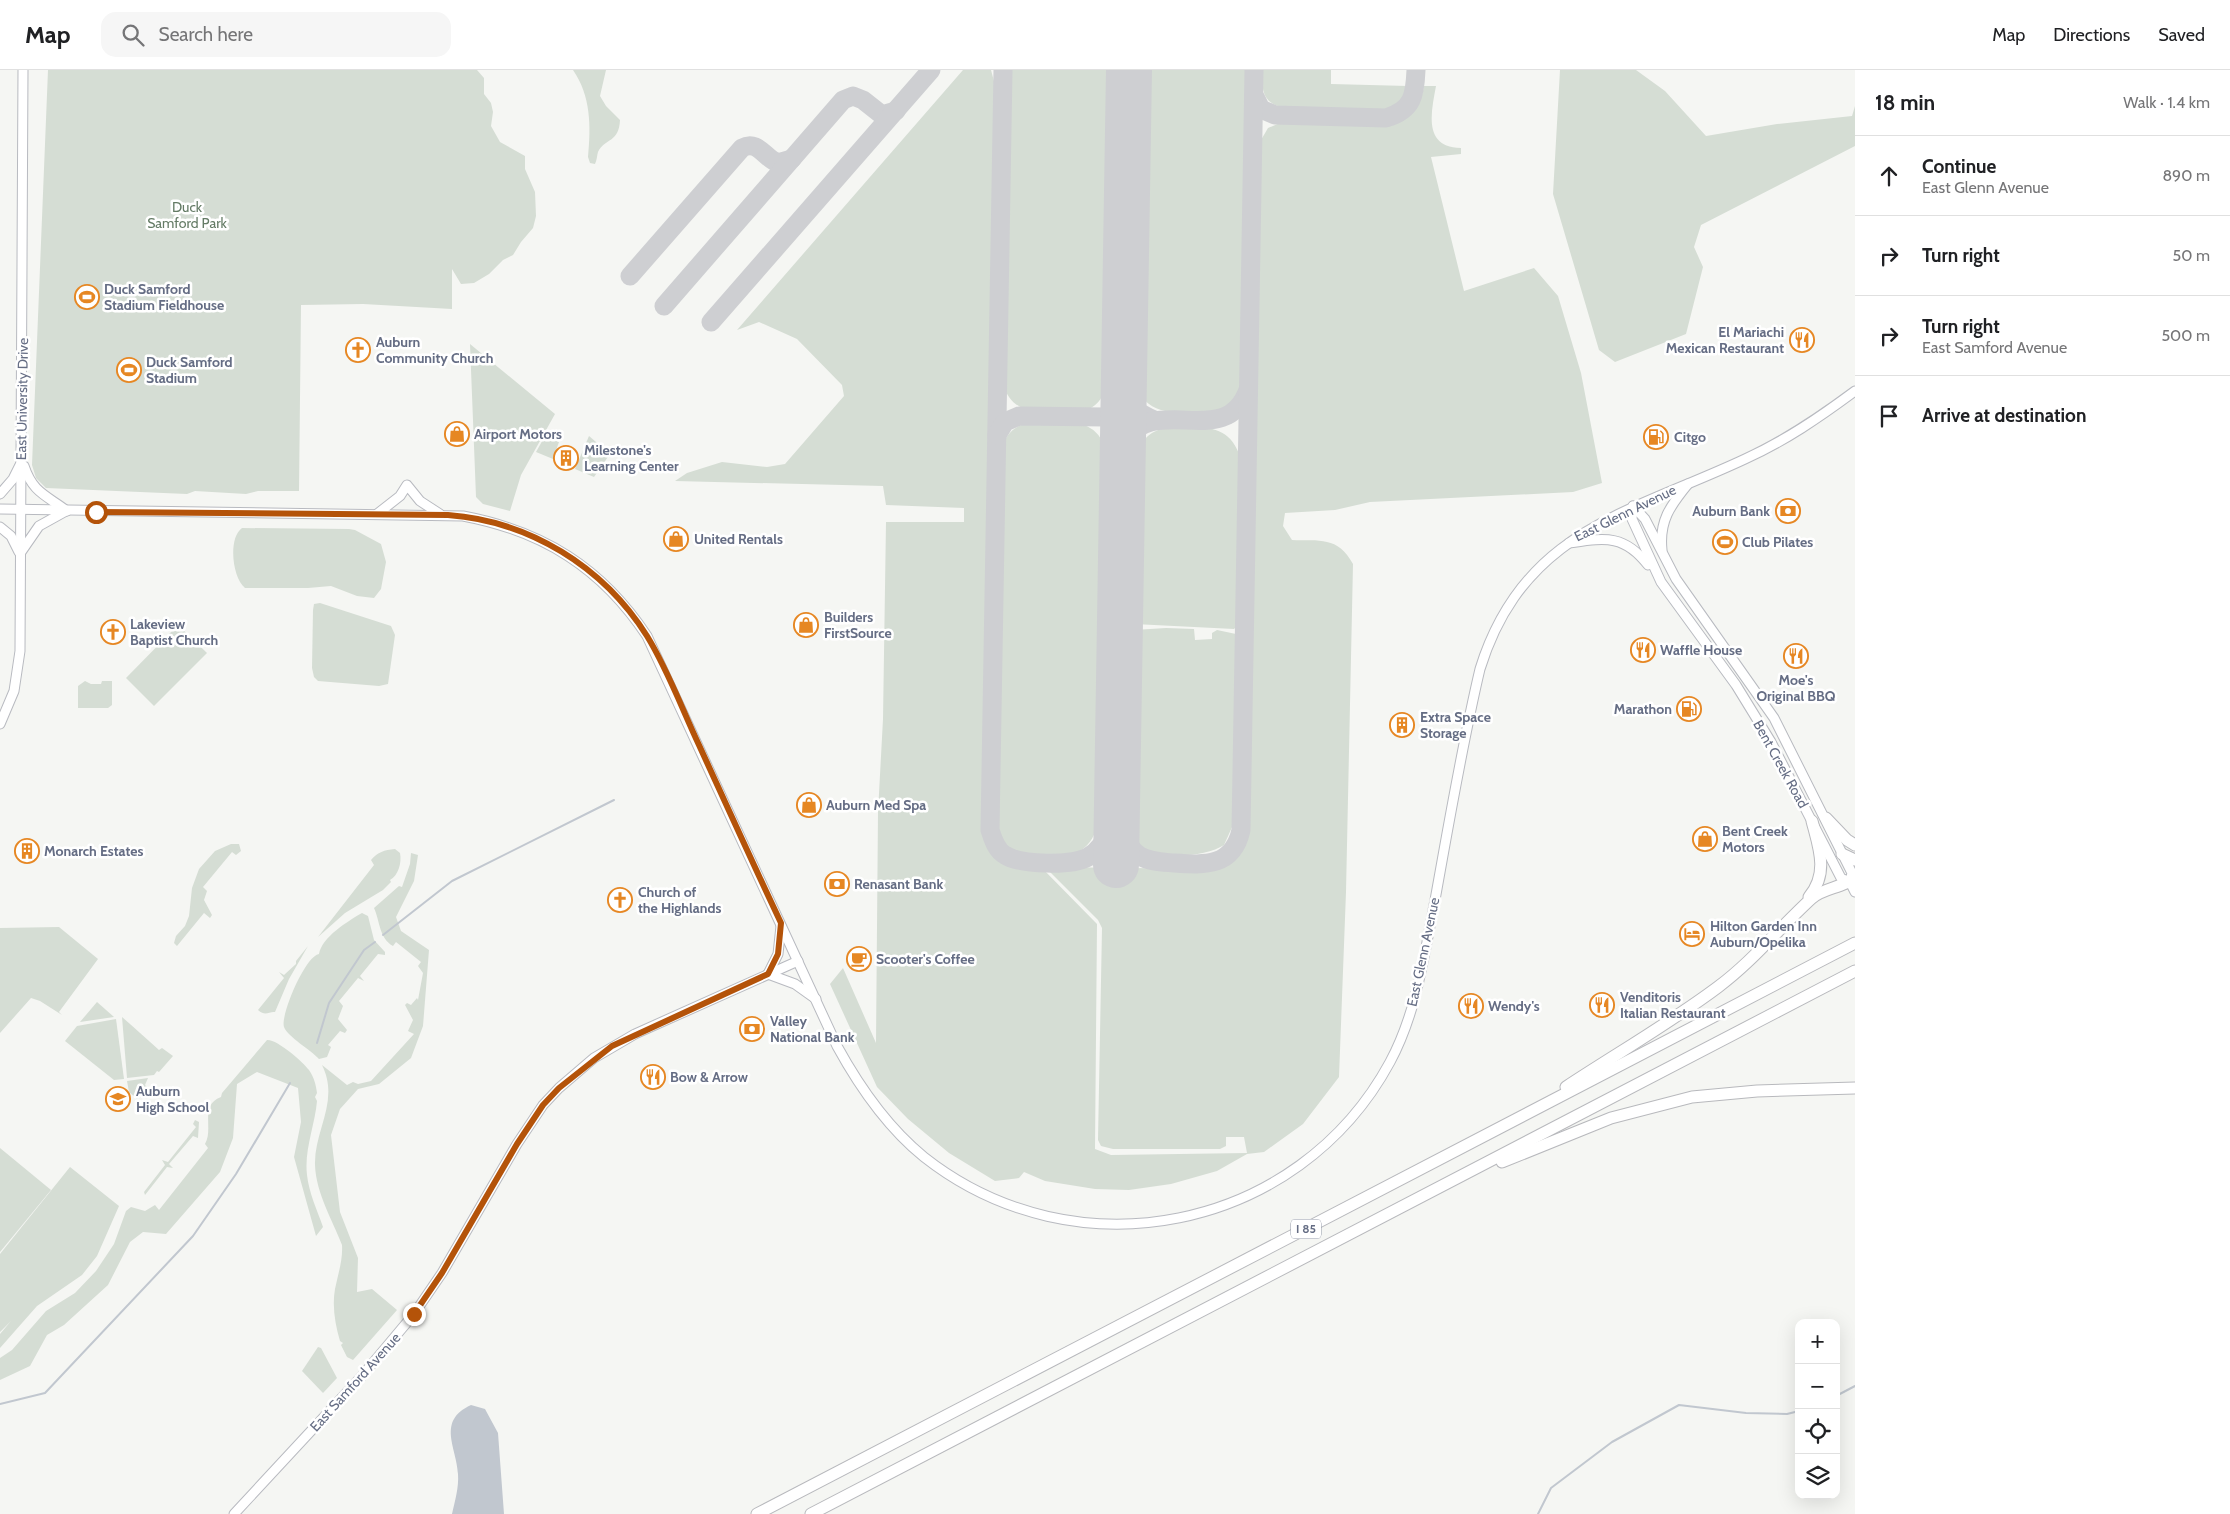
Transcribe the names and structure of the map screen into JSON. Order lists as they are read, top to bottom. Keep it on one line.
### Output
{"streets":{"highway":["I 85"],"main road":["East University Drive","East Glenn Avenue","Bent Creek Road","East Samford Avenue"]},"crossings":[["East University Drive","East Glenn Avenue"],["East Glenn Avenue","Bent Creek Road"],["East Glenn Avenue","East Samford Avenue"]],"parks":["Duck Samford Park"],"places":{"sports":["Duck Samford Stadium Fieldhouse","Duck Samford Stadium","Club Pilates"],"restaurant":["El Mariachi Mexican Restaurant","Waffle House","Moe's Original BBQ","Venditoris Italian Restaurant","Wendy's","Bow & Arrow"],"church":["Auburn Community Church","Lakeview Baptist Church","Church of the Highlands"],"shop":["Airport Motors","United Rentals","Builders FirstSource","Auburn Med Spa","Bent Creek Motors"],"fuel station":["Citgo","Marathon"],"building":["Milestone's Learning Center","Extra Space Storage","Monarch Estates"],"bank":["Auburn Bank","Renasant Bank","Valley National Bank"],"hotel":["Hilton Garden Inn Auburn/Opelika"],"cafe":["Scooter's Coffee"],"school or university":["Auburn High School"]},"page":{"header":"Map","search":"Search here","nav":["Map","Directions","Saved"],"heading":["18 min","Walk · 1.4 km"],"list":[["Continue","East Glenn Avenue","890 m"],["Turn right","50 m"],["Turn right","East Samford Avenue","500 m"],"Arrive at destination"],"map_buttons":["+","−"]}}
